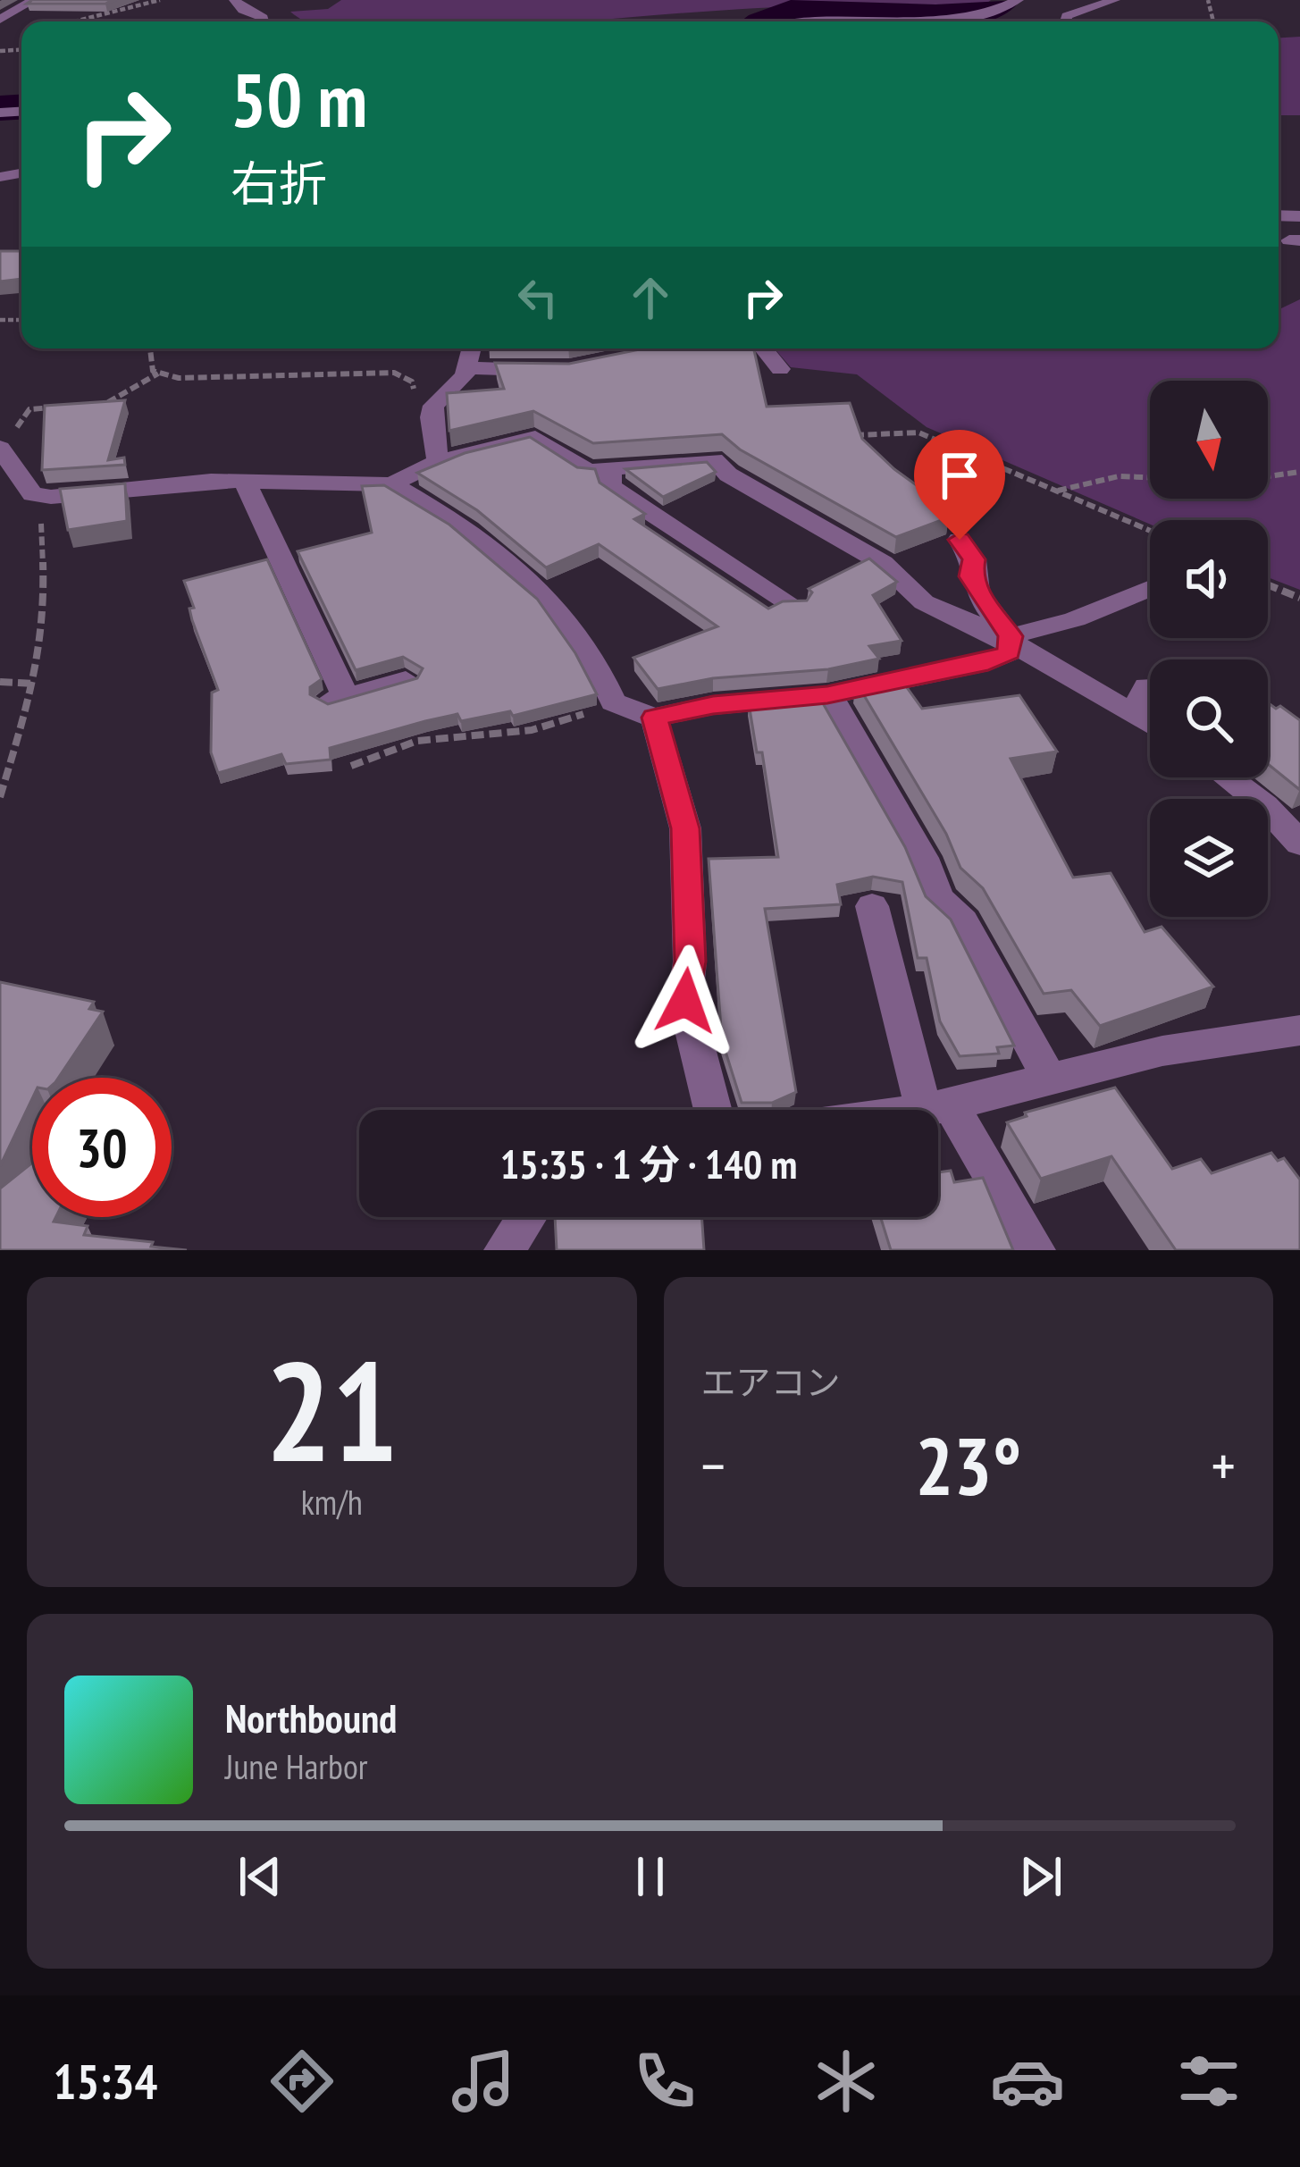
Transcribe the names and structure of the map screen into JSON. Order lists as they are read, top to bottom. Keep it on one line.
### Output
{"north":"bottom","page":{"turn":["50 m","右折"],"limit":"30","trip":"15:35 · 1 分 · 140 m","tile":[["21","km/h"],"エアコン"],"heat":["−","23°","+"],"song":["Northbound","June Harbor"],"tabs":"15:34"}}
